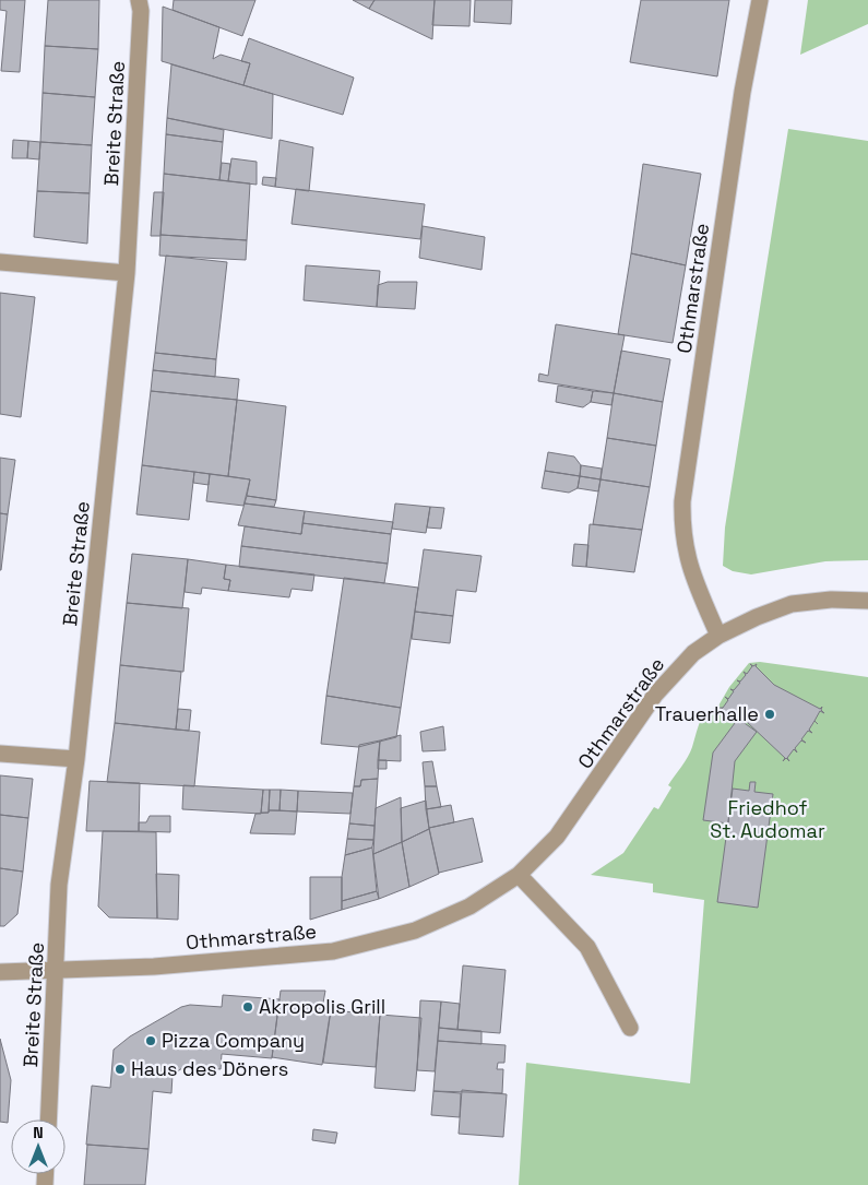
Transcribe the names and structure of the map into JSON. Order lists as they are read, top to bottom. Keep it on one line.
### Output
{"streets":{"street":["Breite Straße","Othmarstraße"]},"crossings":[["Breite Straße","Othmarstraße"]],"parks":["Friedhof St. Audomar"],"places":["Trauerhalle","Akropolis Grill","Pizza Company","Haus des Döners"],"north":"top"}
